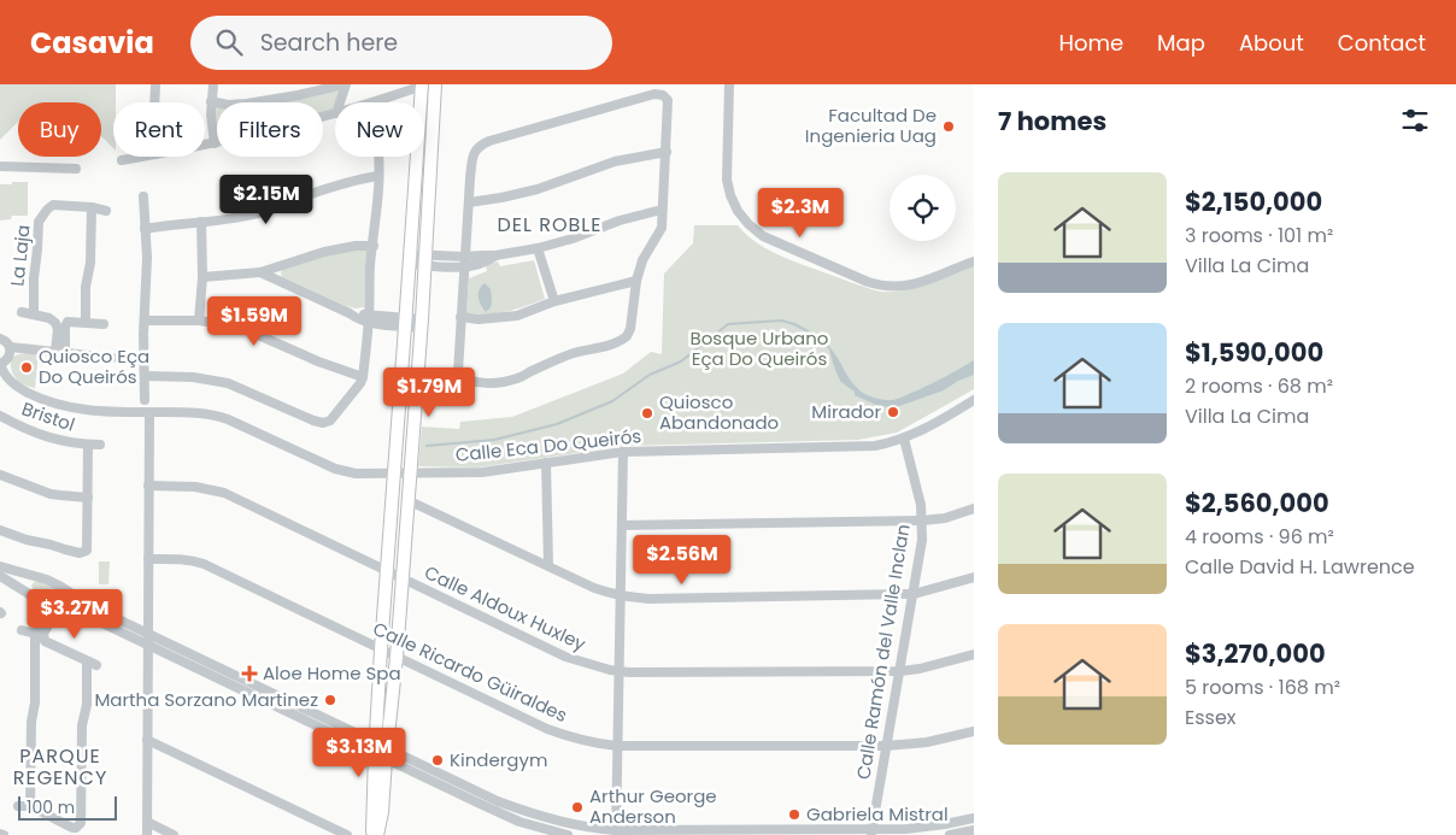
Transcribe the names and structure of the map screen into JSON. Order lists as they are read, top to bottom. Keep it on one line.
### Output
{"streets":{"street":["La Laja","Bristol","Calle Eca Do Queirós","Calle Aldoux Huxley","Calle Ramón del Valle Inclan","Calle Ricardo Güiraldes"]},"crossings":[["Calle Eca Do Queirós","Calle Ramón del Valle Inclan"],["Calle Aldoux Huxley","Calle Ramón del Valle Inclan"],["Calle Ramón del Valle Inclan","Calle Ricardo Güiraldes"]],"districts":["DEL ROBLE","PARQUE REGENCY"],"parks":["Bosque Urbano Eça Do Queirós"],"places":{"other":["Facultad De Ingenieria Uag","Quiosco Eça Do Queirós","Mirador","Quiosco Abandonado","Martha Sorzano Martinez","Kindergym","Arthur George Anderson","Gabriela Mistral"],"health":["Aloe Home Spa"]},"scale_bar":"100 m","page":{"header":"Casavia","search":"Search here","nav":["Home","Map","About","Contact"],"heading":"7 homes","chip":["Buy","Rent","Filters","New"],"list":[{"name":"$2,150,000","note":"3 rooms · 101 m² · Villa La Cima"},{"name":"$1,590,000","note":"2 rooms · 68 m² · Villa La Cima"},{"name":"$2,560,000","note":"4 rooms · 96 m² · Calle David H. Lawrence"},{"name":"$3,270,000","note":"5 rooms · 168 m² · Essex"}],"price":["$2.15M","$2.3M","$1.59M","$1.79M","$2.56M","$3.27M","$3.13M"],"scale":"100 m"}}
